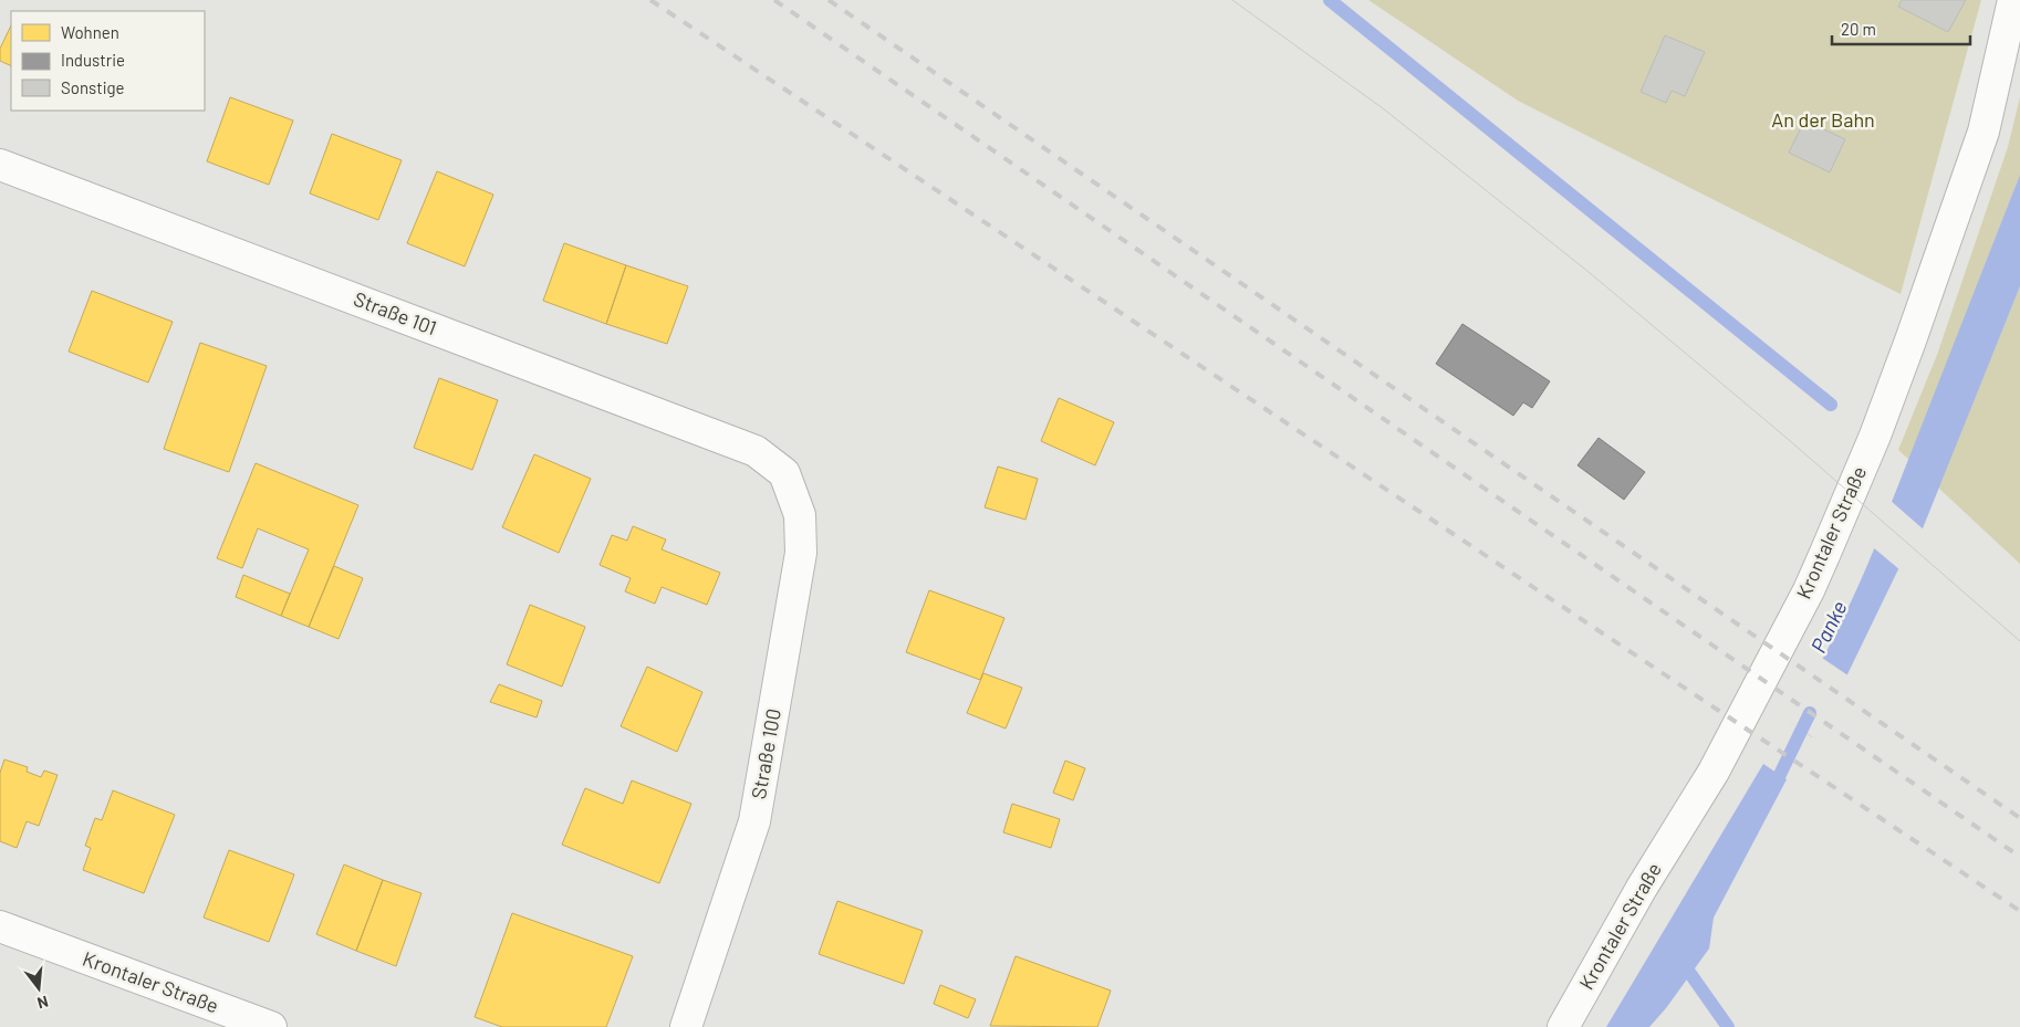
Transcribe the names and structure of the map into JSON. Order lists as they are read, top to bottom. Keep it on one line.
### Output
{"streets":{"street":["Straße 101","Krontaler Straße","Straße 100"]},"crossings":[["Straße 101","Straße 100"]],"water":["Panke"],"parks":["An der Bahn"],"legend":["Wohnen","Industrie","Sonstige"],"scale_bar":"20 m","north":"bottom"}
